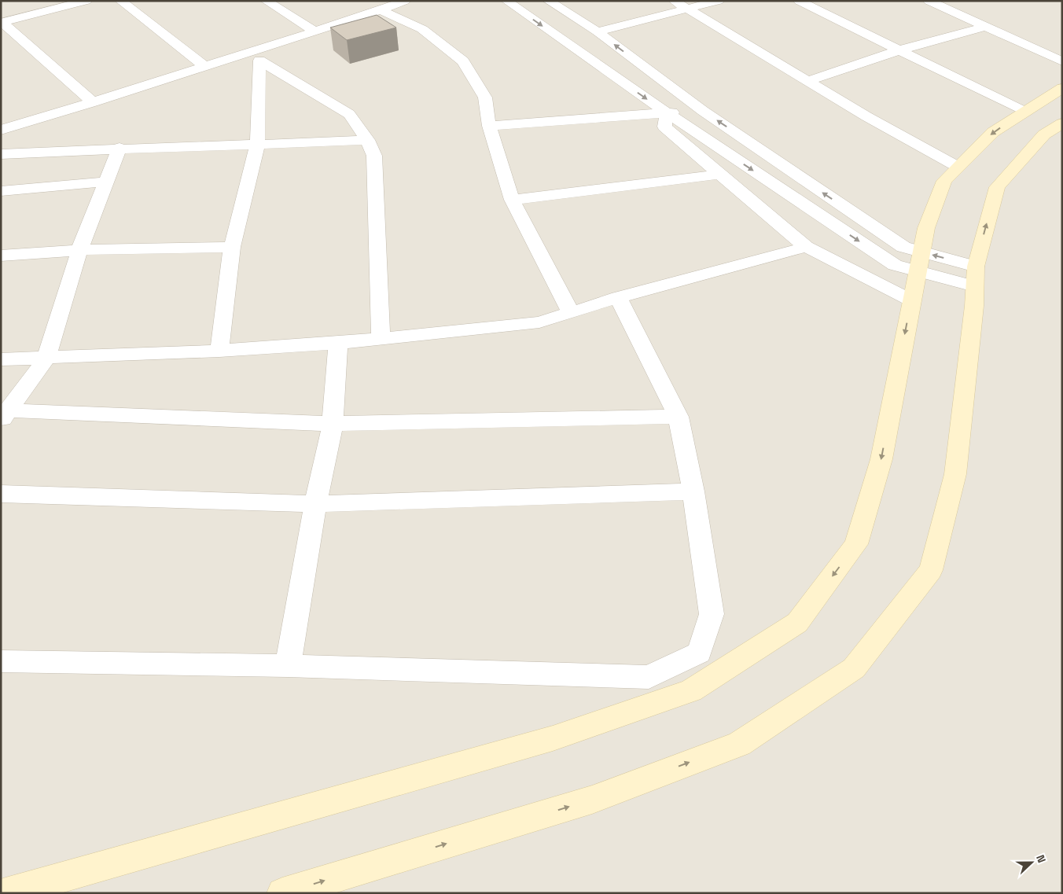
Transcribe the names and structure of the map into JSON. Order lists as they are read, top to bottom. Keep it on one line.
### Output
{"north":"right"}
